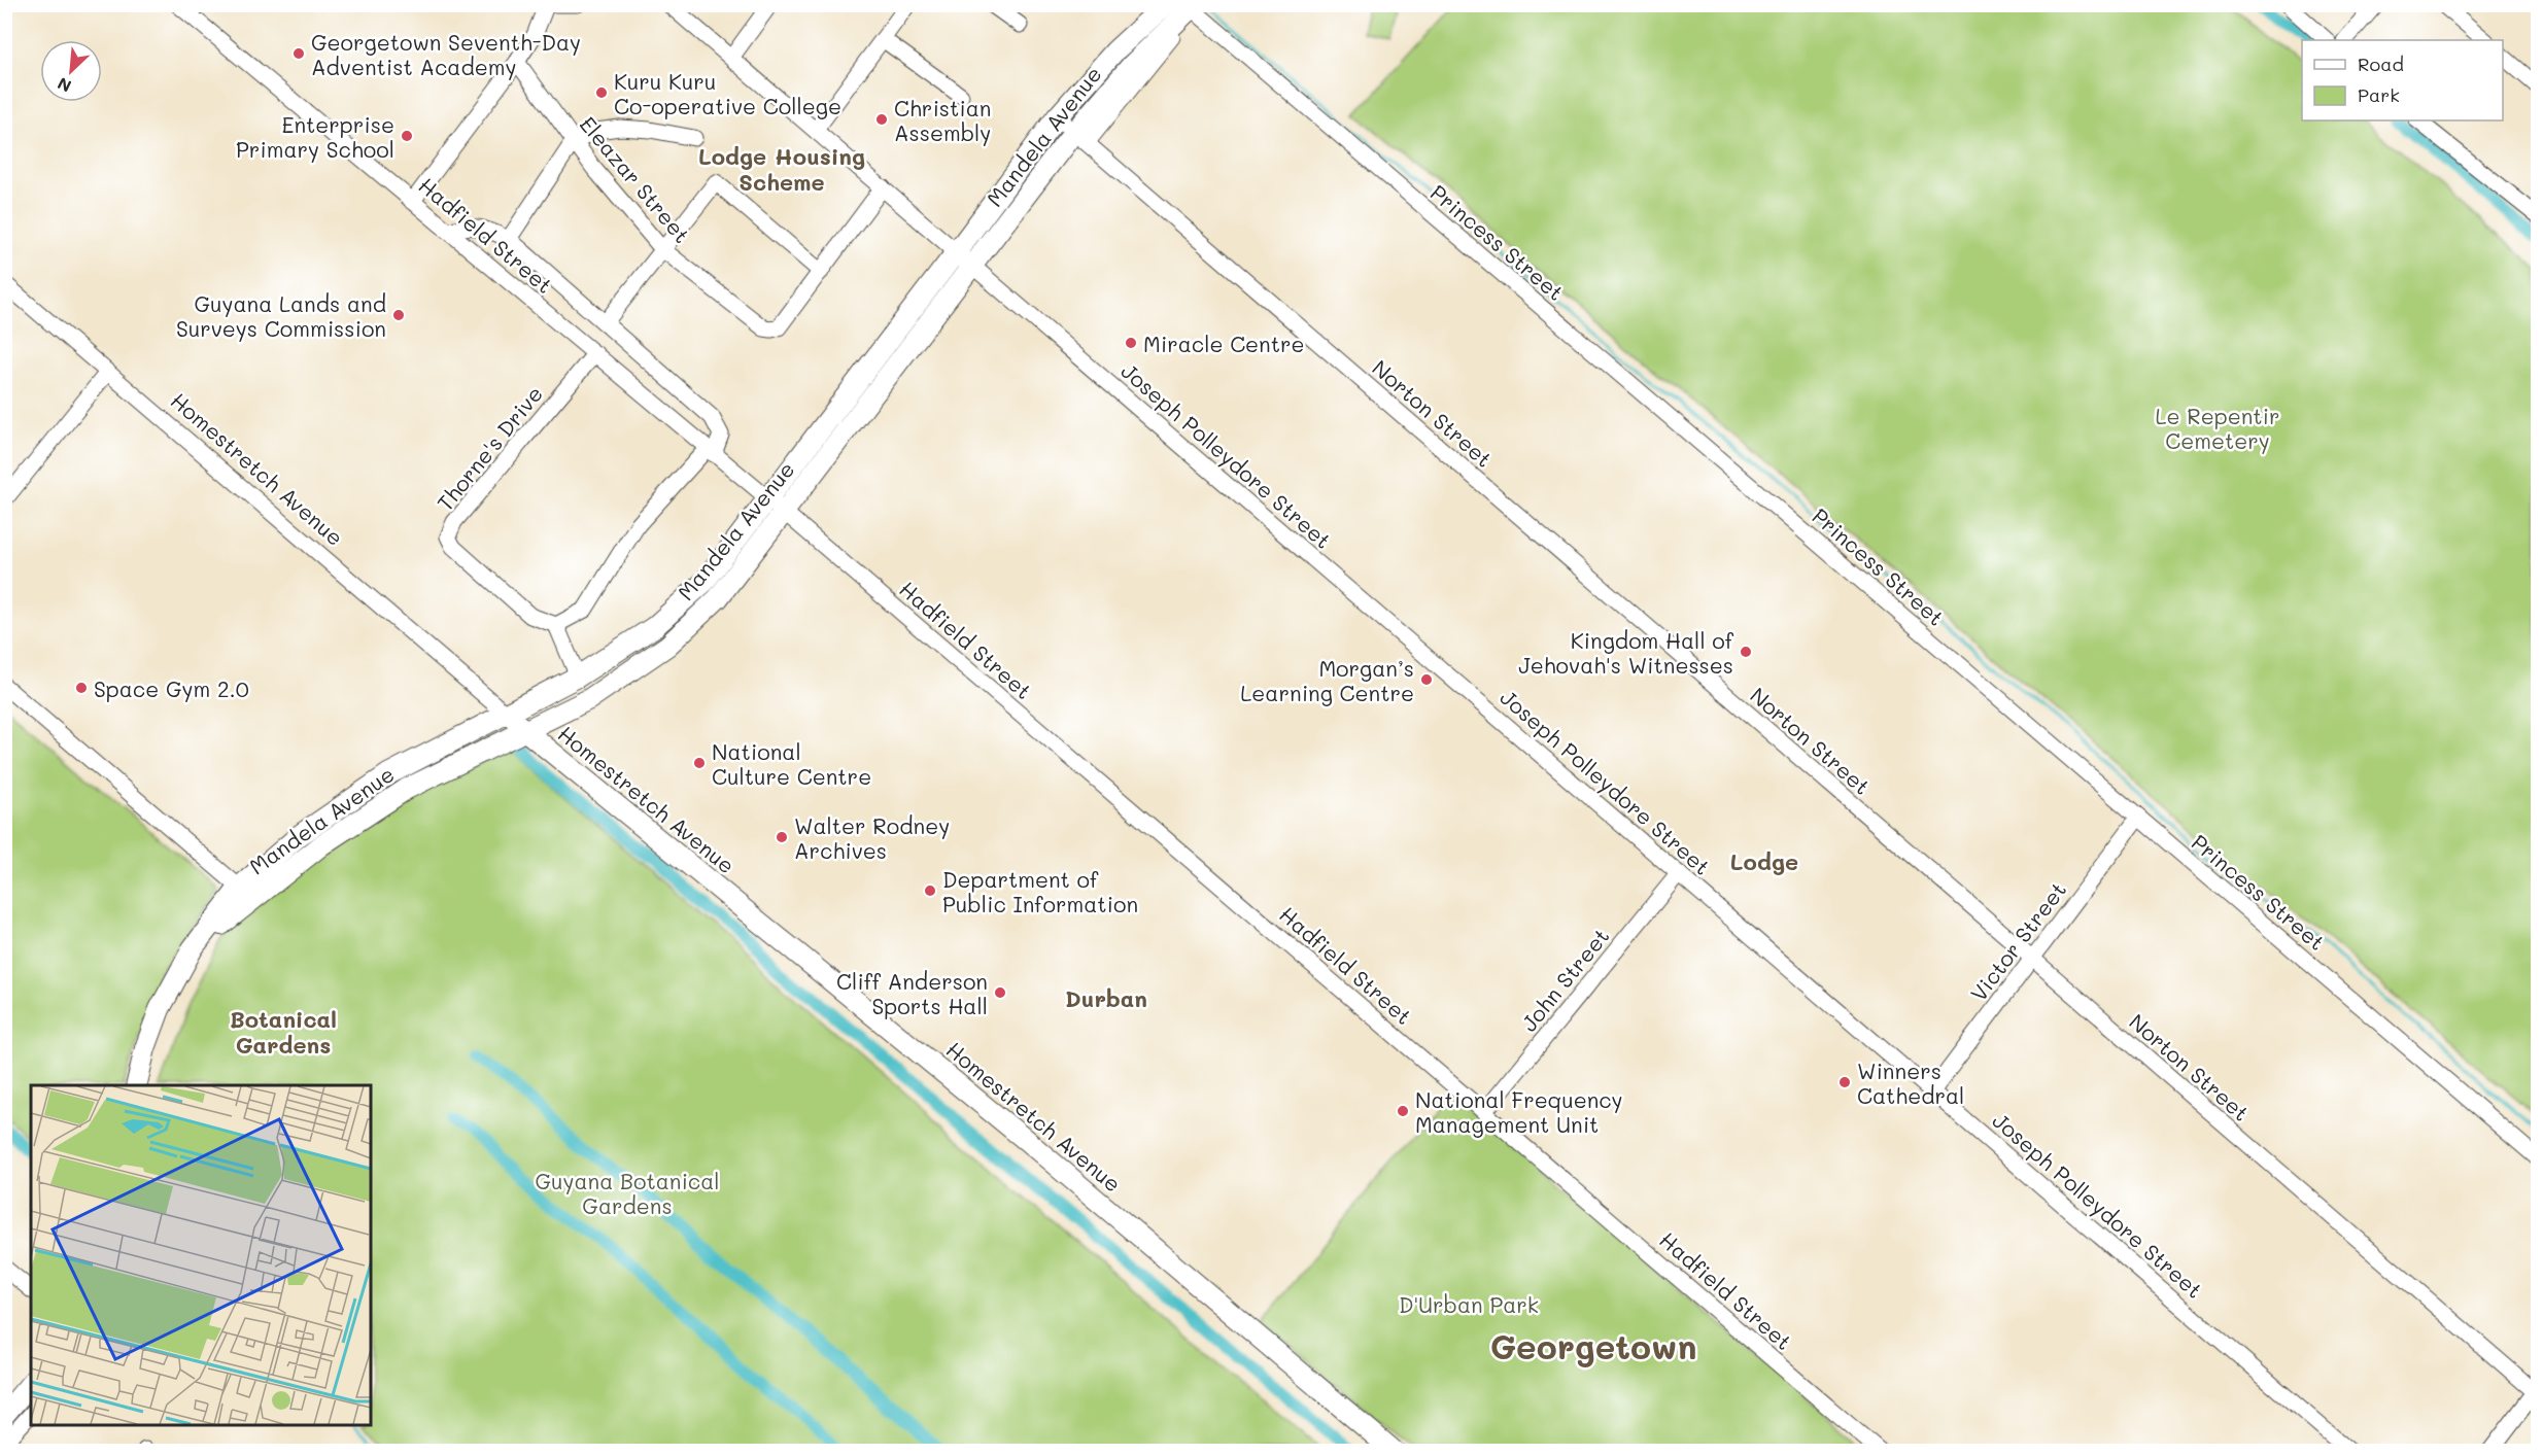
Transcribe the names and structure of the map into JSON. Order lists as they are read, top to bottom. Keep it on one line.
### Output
{"streets":{"main road":["Mandela Avenue","Homestretch Avenue"],"street":["Eleazar Street","Hadfield Street","Princess Street","Norton Street","Thorne's Drive","Joseph Polleydore Street","Victor Street","John Street"]},"crossings":[["Mandela Avenue","Hadfield Street"],["Mandela Avenue","Princess Street"],["Mandela Avenue","Norton Street"],["Mandela Avenue","Joseph Polleydore Street"],["Mandela Avenue","Homestretch Avenue"],["Hadfield Street","Thorne's Drive"],["Hadfield Street","John Street"],["Princess Street","Victor Street"],["Norton Street","Victor Street"],["Joseph Polleydore Street","Victor Street"],["Joseph Polleydore Street","John Street"]],"districts":["Lodge Housing Scheme","Lodge","Durban","Botanical Gardens","Georgetown"],"parks":["Le Repentir Cemetery","Guyana Botanical Gardens","D'Urban Park"],"places":["Georgetown Seventh-Day Adventist Academy","Kuru Kuru Co-operative College","Christian Assembly","Enterprise Primary School","Guyana Lands and Surveys Commission","Miracle Centre","Kingdom Hall of Jehovah's Witnesses","Morgan’s Learning Centre","Space Gym 2.0","National Culture Centre","Walter Rodney Archives","Department of Public Information","Cliff Anderson Sports Hall","Winners Cathedral","National Frequency Management Unit"],"legend":["Road","Park"],"north":"bottom left"}
